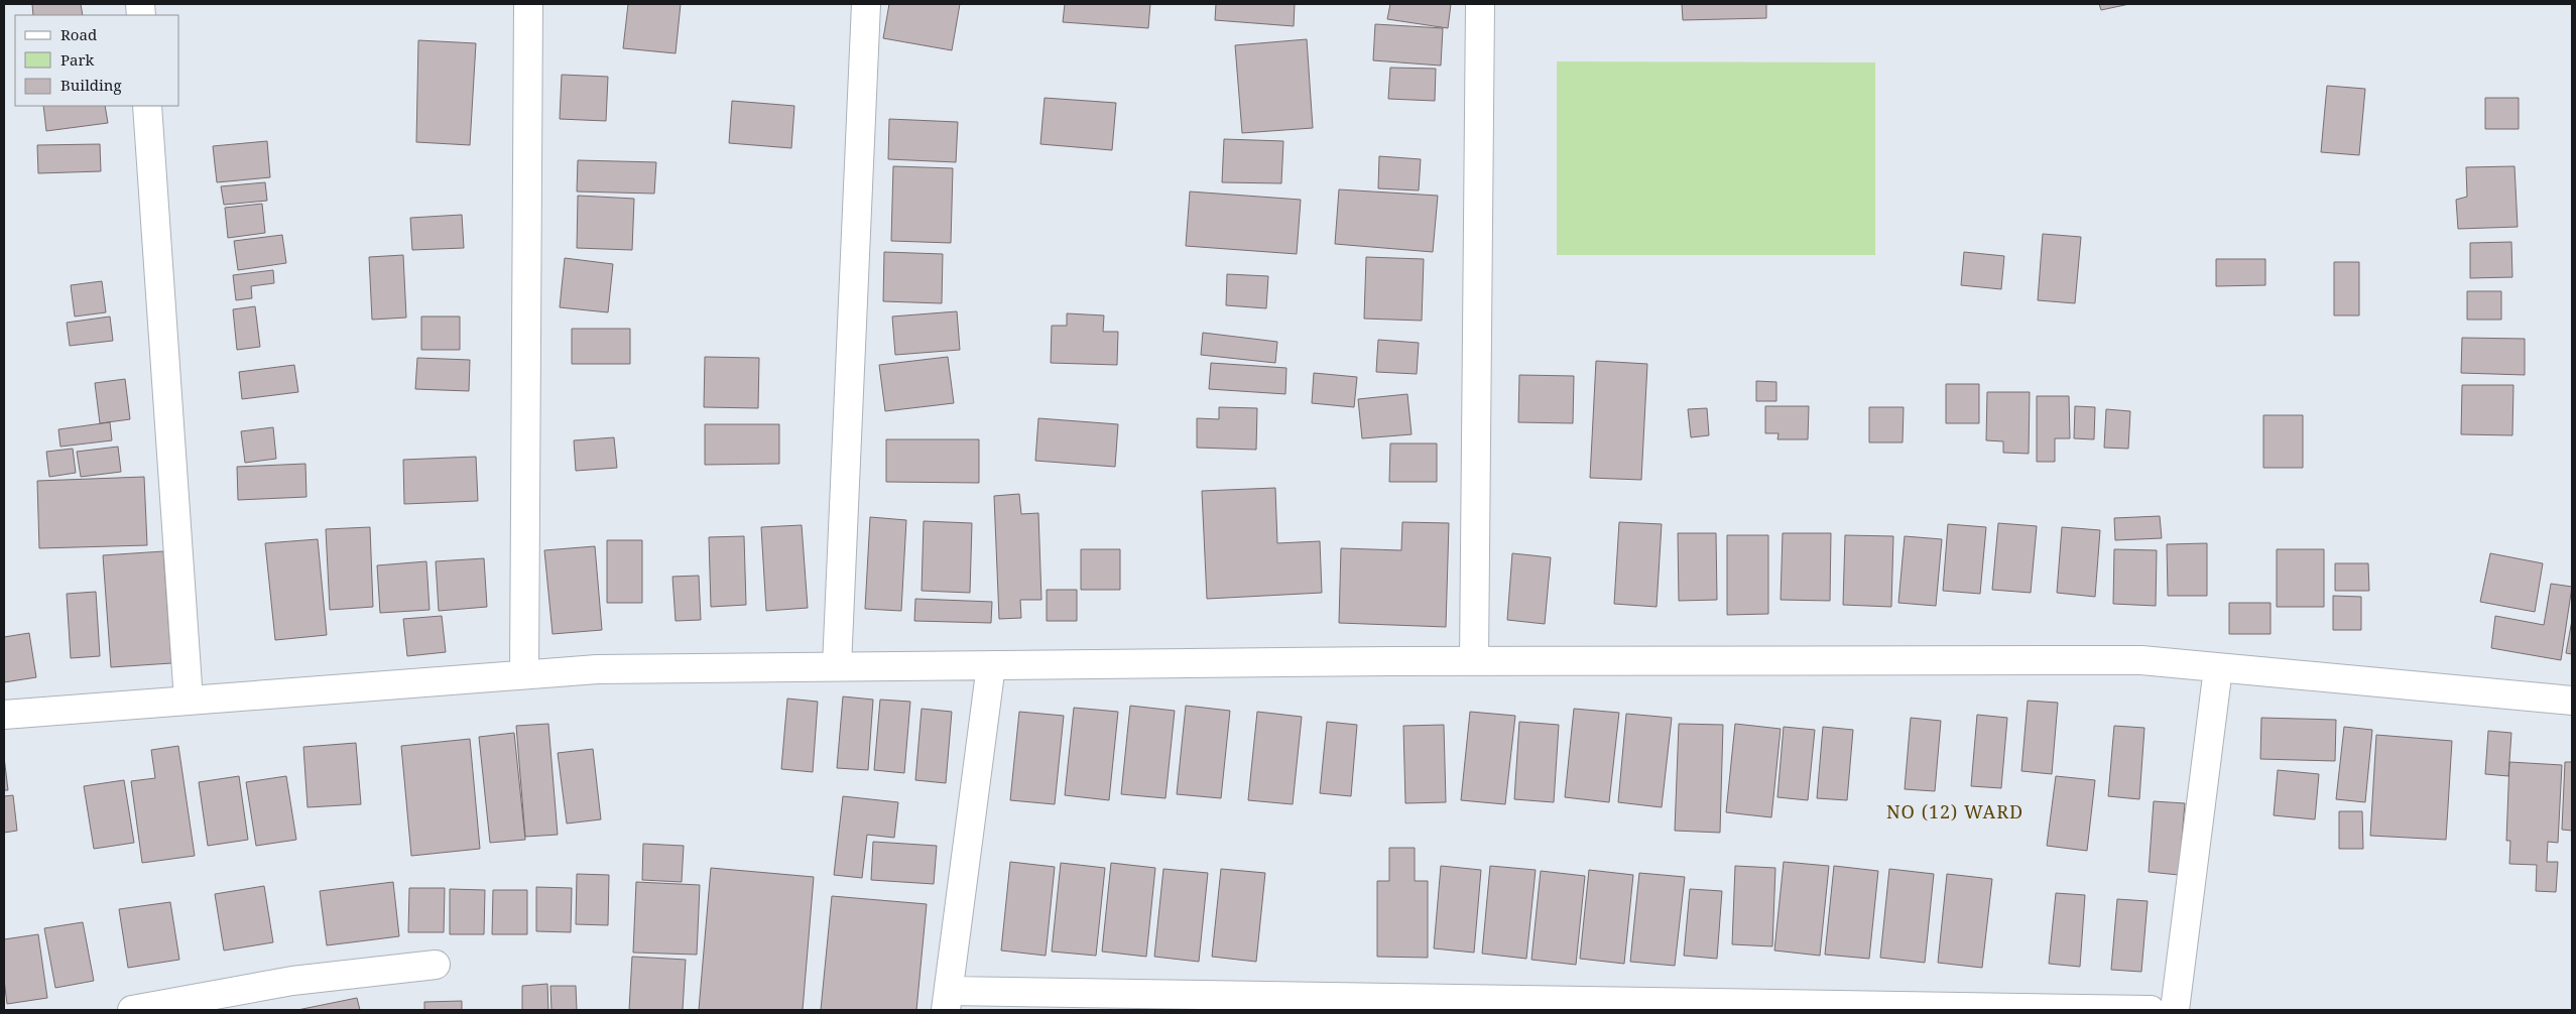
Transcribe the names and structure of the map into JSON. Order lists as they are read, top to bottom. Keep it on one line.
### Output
{"districts":["NO (12) WARD"],"legend":["Road","Park","Building"]}
